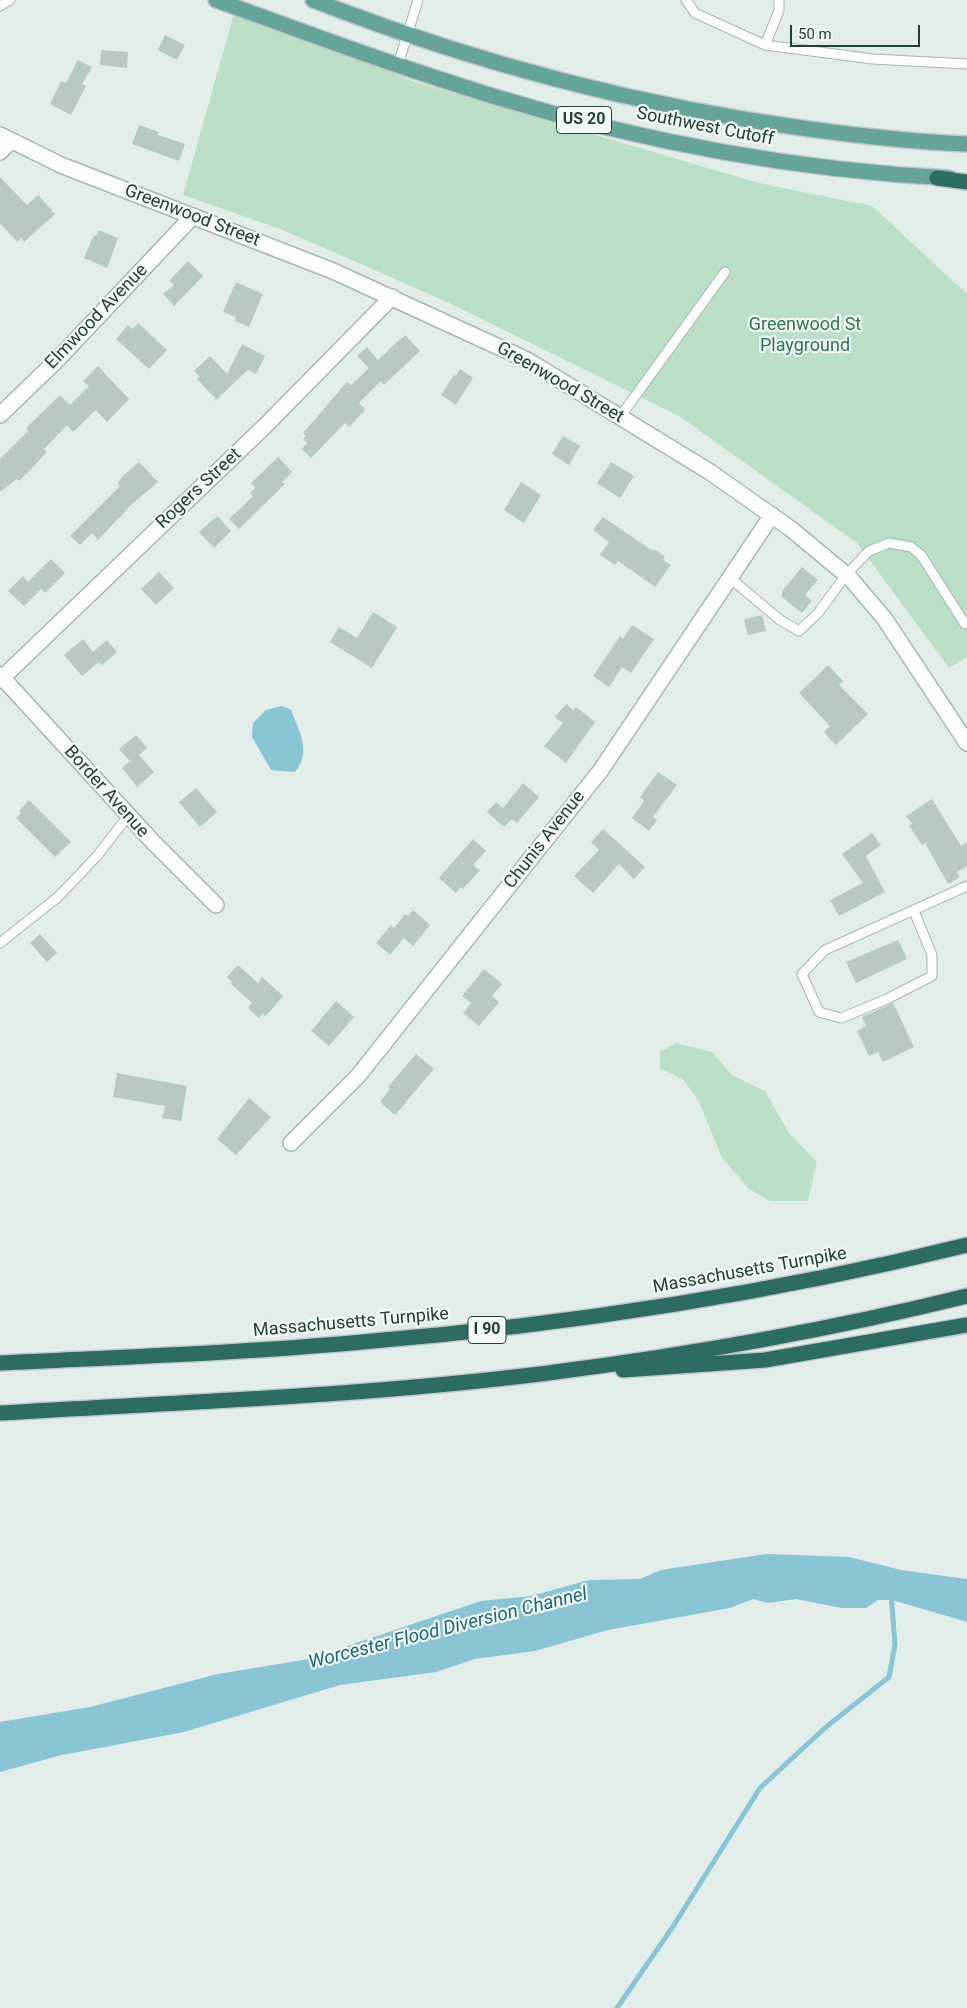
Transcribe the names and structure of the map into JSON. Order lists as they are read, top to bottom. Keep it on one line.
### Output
{"streets":{"highway":["Massachusetts Turnpike","I 90"],"main road":["US 20","Southwest Cutoff"],"street":["Greenwood Street","Elmwood Avenue","Rogers Street","Border Avenue","Chunis Avenue"]},"crossings":[["Greenwood Street","Elmwood Avenue"],["Greenwood Street","Rogers Street"],["Greenwood Street","Chunis Avenue"],["Rogers Street","Border Avenue"]],"water":["Worcester Flood Diversion Channel"],"parks":["Greenwood St Playground"],"scale_bar":"50 m"}
